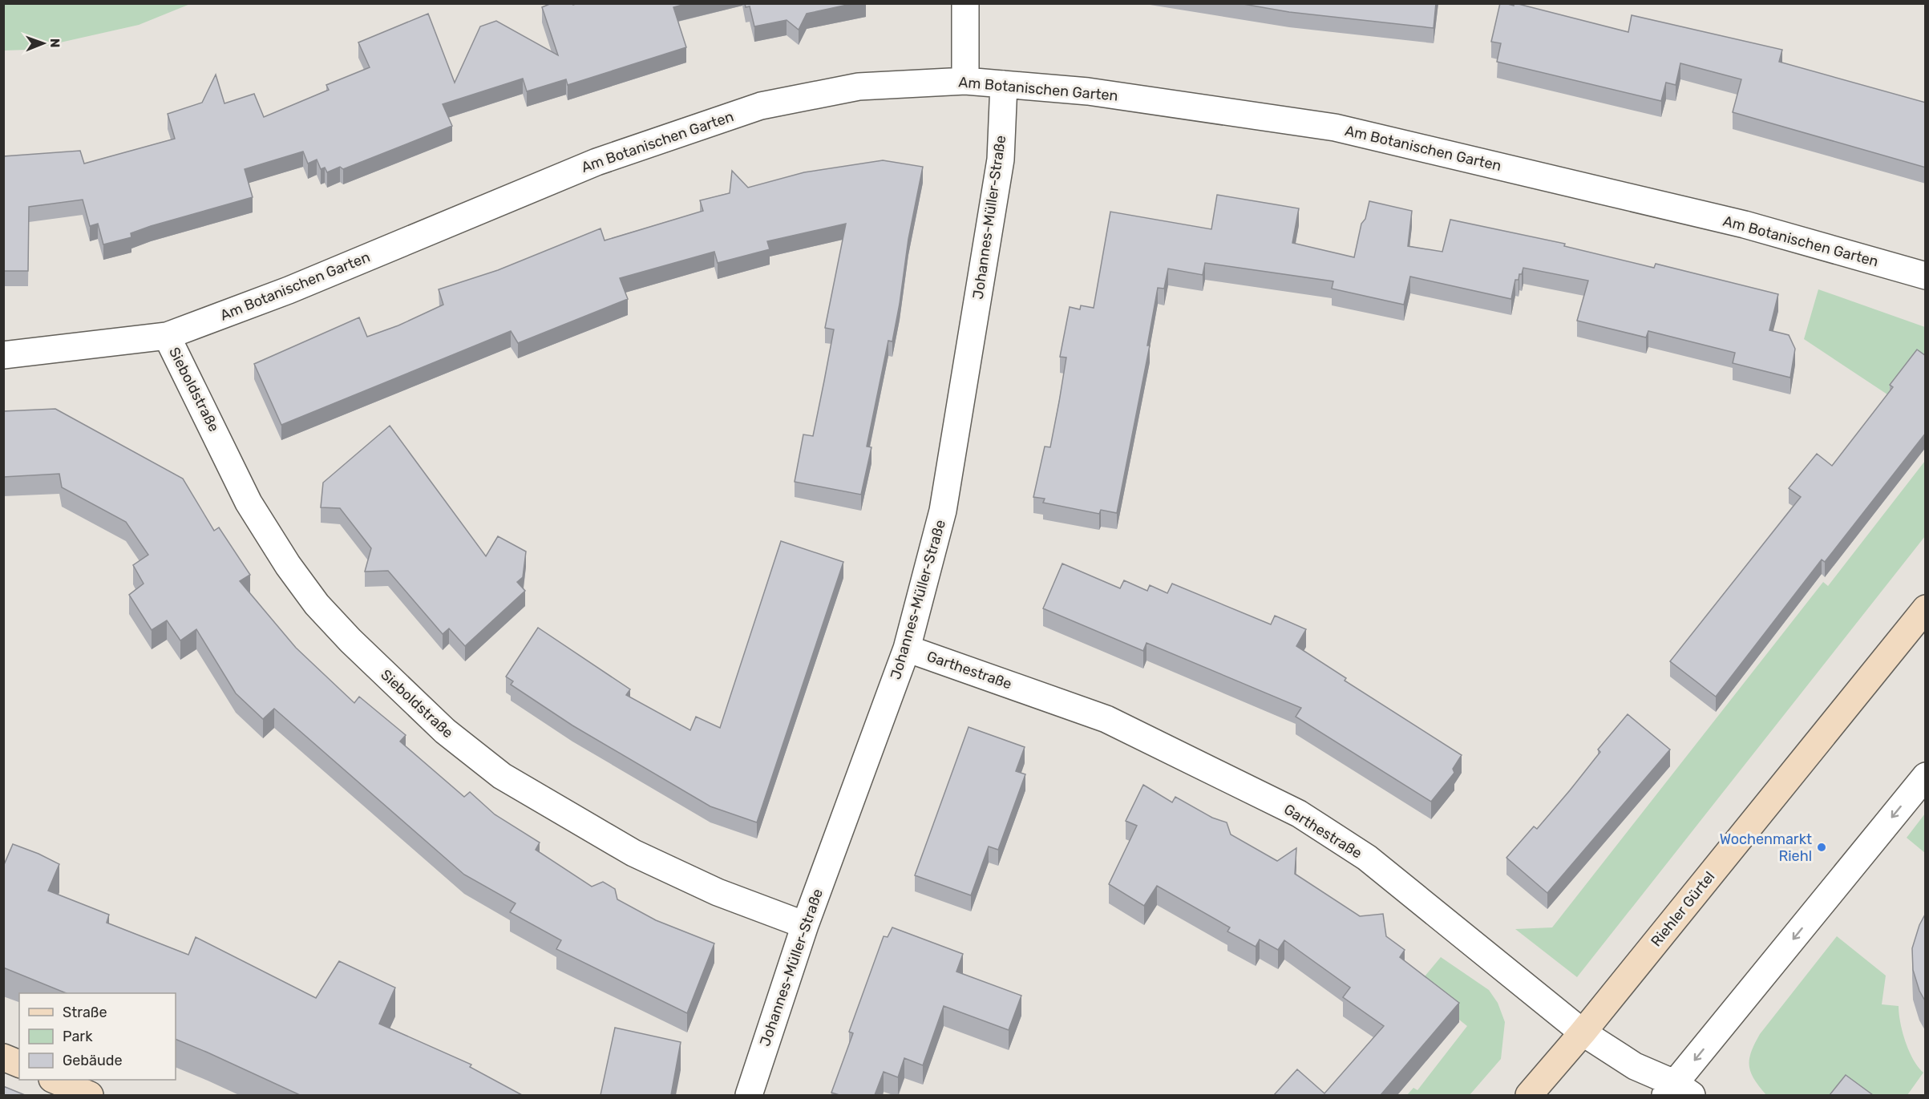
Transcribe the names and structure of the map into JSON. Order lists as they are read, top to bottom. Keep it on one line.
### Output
{"streets":{"street":["Am Botanischen Garten","Johannes-Müller-Straße","Sieboldstraße","Garthestraße","Riehler Gürtel"]},"crossings":[["Am Botanischen Garten","Johannes-Müller-Straße"],["Am Botanischen Garten","Sieboldstraße"],["Johannes-Müller-Straße","Sieboldstraße"],["Johannes-Müller-Straße","Garthestraße"],["Garthestraße","Riehler Gürtel"]],"places":["Wochenmarkt Riehl"],"legend":["Straße","Park","Gebäude"],"north":"right"}
